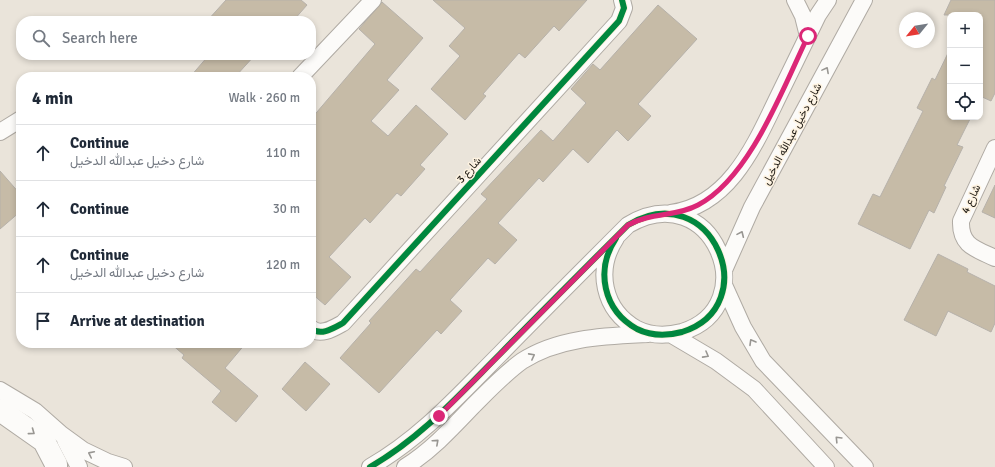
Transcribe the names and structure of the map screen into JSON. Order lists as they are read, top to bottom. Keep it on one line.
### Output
{"streets":{"street":["شارع دخيل عبدالله الدخيل","شارع 3","شارع 4"]},"north":"bottom left","page":{"map_buttons":["+","−"],"search":"Search here","heading":["4 min","Walk · 260 m"],"list":[["Continue","شارع دخيل عبدالله الدخيل","110 m"],["Continue","30 m"],["Continue","شارع دخيل عبدالله الدخيل","120 m"],"Arrive at destination"]}}
